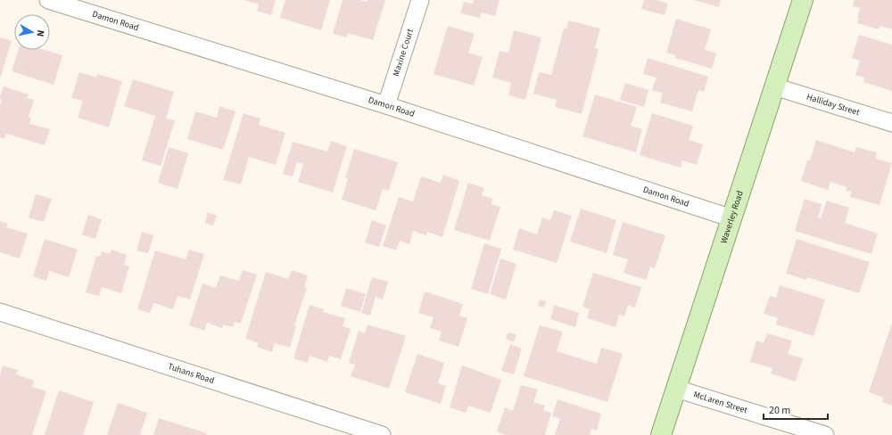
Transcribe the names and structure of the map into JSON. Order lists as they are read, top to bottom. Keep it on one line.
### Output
{"streets":{"main road":["Waverley Road"],"street":["Damon Road","Maxine Court","Halliday Street","Tuhans Road","McLaren Street"]},"crossings":[["Damon Road","Maxine Court"],["Damon Road","Waverley Road"],["Halliday Street","Waverley Road"],["Waverley Road","McLaren Street"]],"scale_bar":"20 m","north":"right"}
